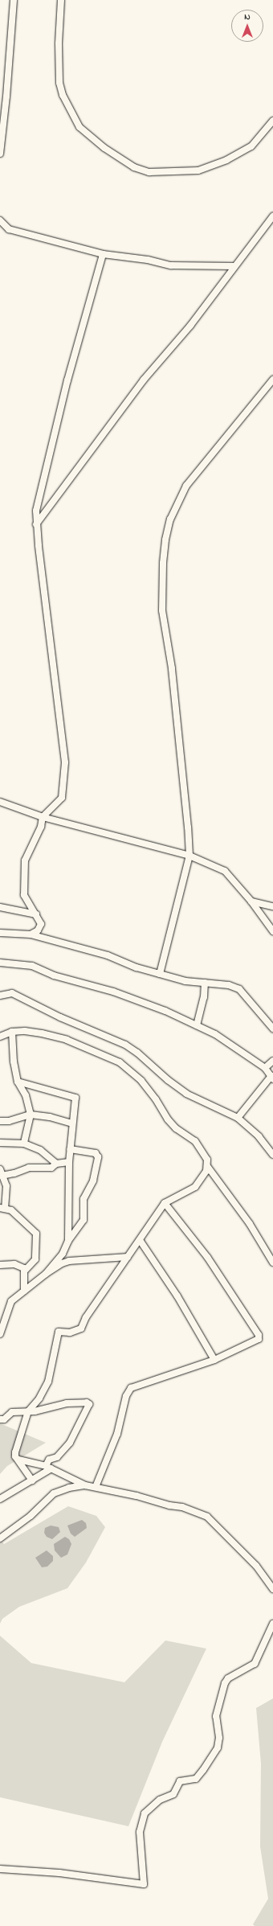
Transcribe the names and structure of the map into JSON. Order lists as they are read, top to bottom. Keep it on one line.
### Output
{"north":"top"}
